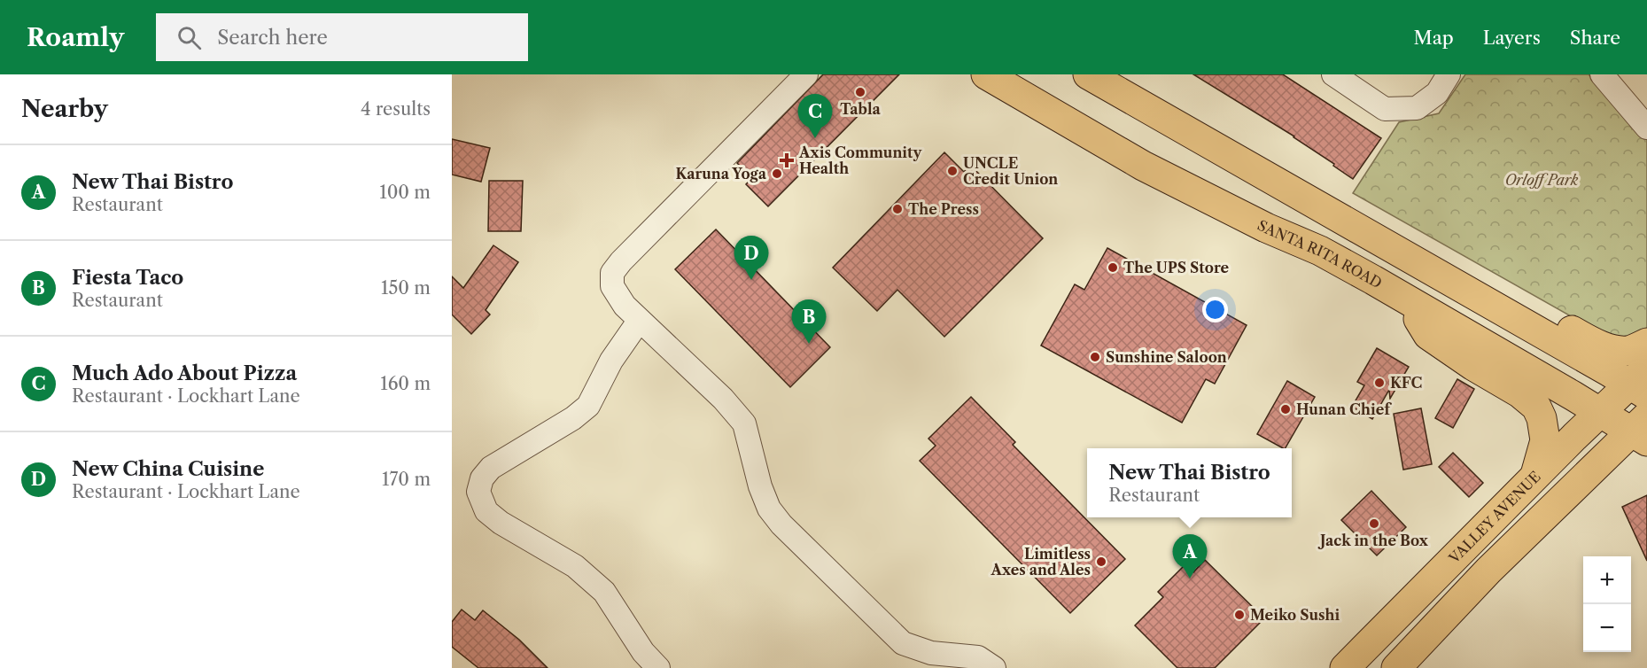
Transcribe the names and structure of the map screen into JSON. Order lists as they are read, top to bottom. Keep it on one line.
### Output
{"streets":{"main road":["SANTA RITA ROAD","VALLEY AVENUE"]},"crossings":[["SANTA RITA ROAD","VALLEY AVENUE"]],"parks":["Orloff Park"],"places":{"other":["Tabla","UNCLE Credit Union","Karuna Yoga","The Press","The UPS Store","Sunshine Saloon","KFC","Hunan Chief","Jack in the Box","Limitless Axes and Ales","Meiko Sushi"],"health":["Axis Community Health"]},"page":{"header":"Roamly","search":"Search here","nav":["Map","Layers","Share"],"heading":["Nearby","4 results"],"pins":["C","D","B","A"],"list":[{"mark":"A","name":"New Thai Bistro","note":"Restaurant","value":"100 m"},{"mark":"B","name":"Fiesta Taco","note":"Restaurant","value":"150 m"},{"mark":"C","name":"Much Ado About Pizza","note":"Restaurant · Lockhart Lane","value":"160 m"},{"mark":"D","name":"New China Cuisine","note":"Restaurant · Lockhart Lane","value":"170 m"}],"popup":["New Thai Bistro","Restaurant"],"map_buttons":["+","−"]}}
